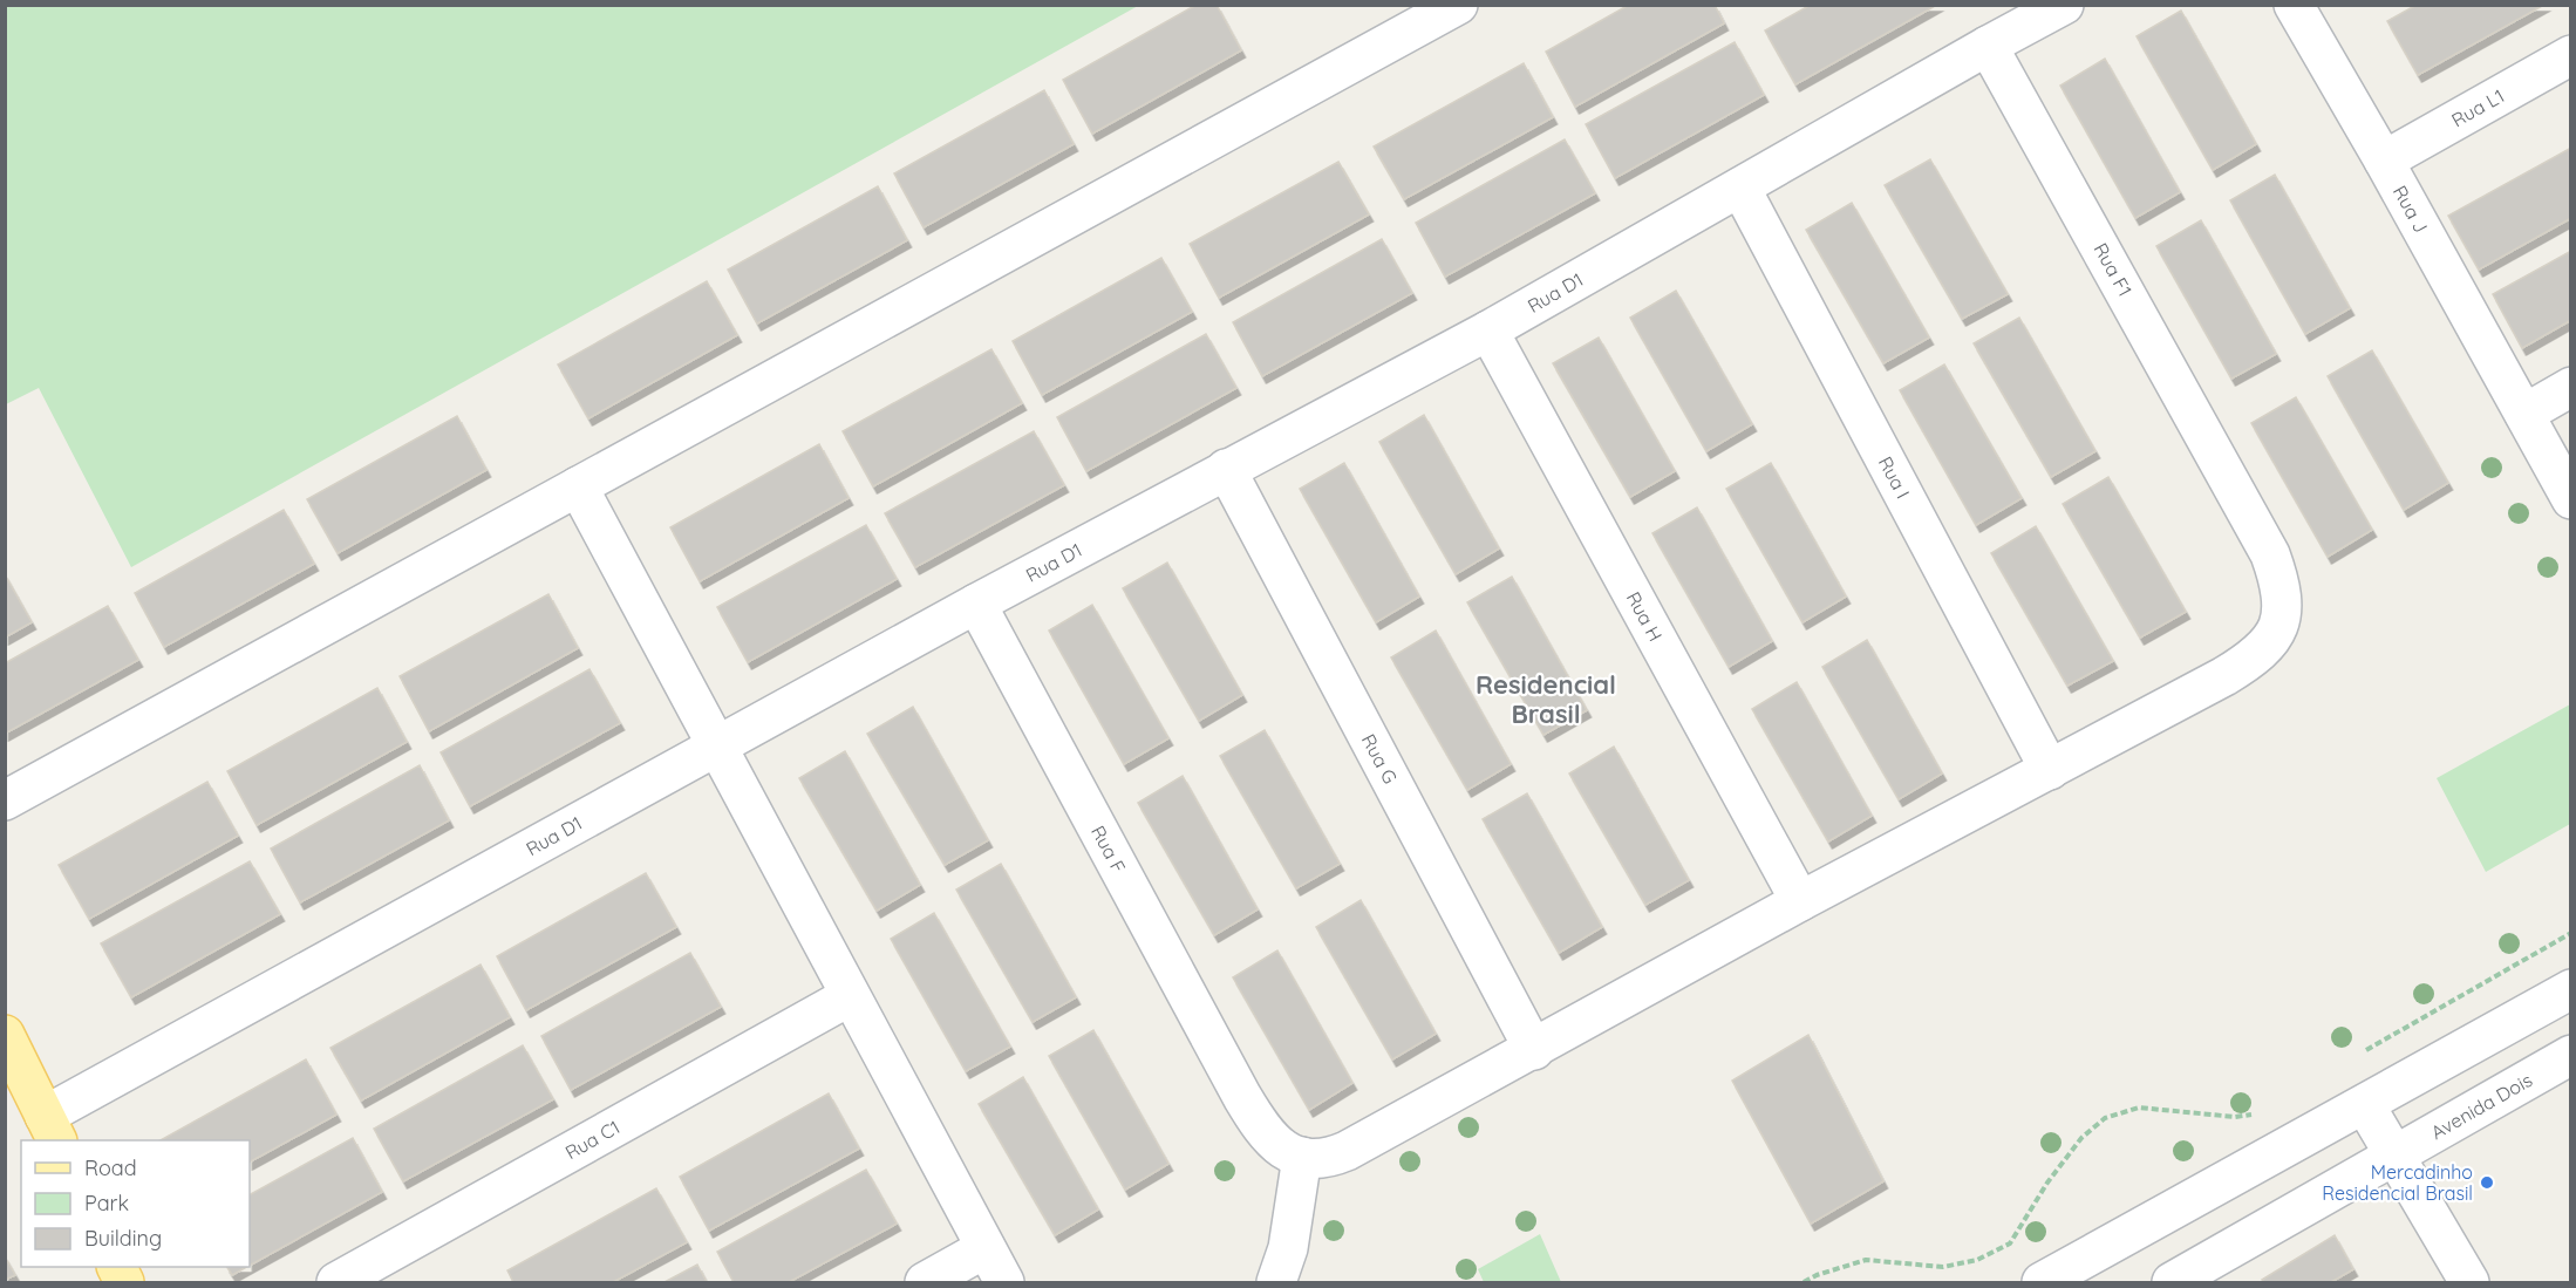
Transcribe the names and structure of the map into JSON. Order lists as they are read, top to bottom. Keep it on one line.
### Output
{"streets":{"street":["Rua L1","Rua J","Rua F1","Rua D1","Rua I","Rua H","Rua G","Rua F","Avenida Dois","Rua C1"]},"crossings":[["Rua L1","Rua J"],["Rua F1","Rua D1"],["Rua F1","Rua I"],["Rua F1","Rua H"],["Rua F1","Rua G"],["Rua F1","Rua F"],["Rua D1","Rua I"],["Rua D1","Rua H"],["Rua D1","Rua G"],["Rua D1","Rua F"]],"districts":["Residencial Brasil"],"places":["Mercadinho Residencial Brasil"],"legend":["Road","Park","Building"]}
